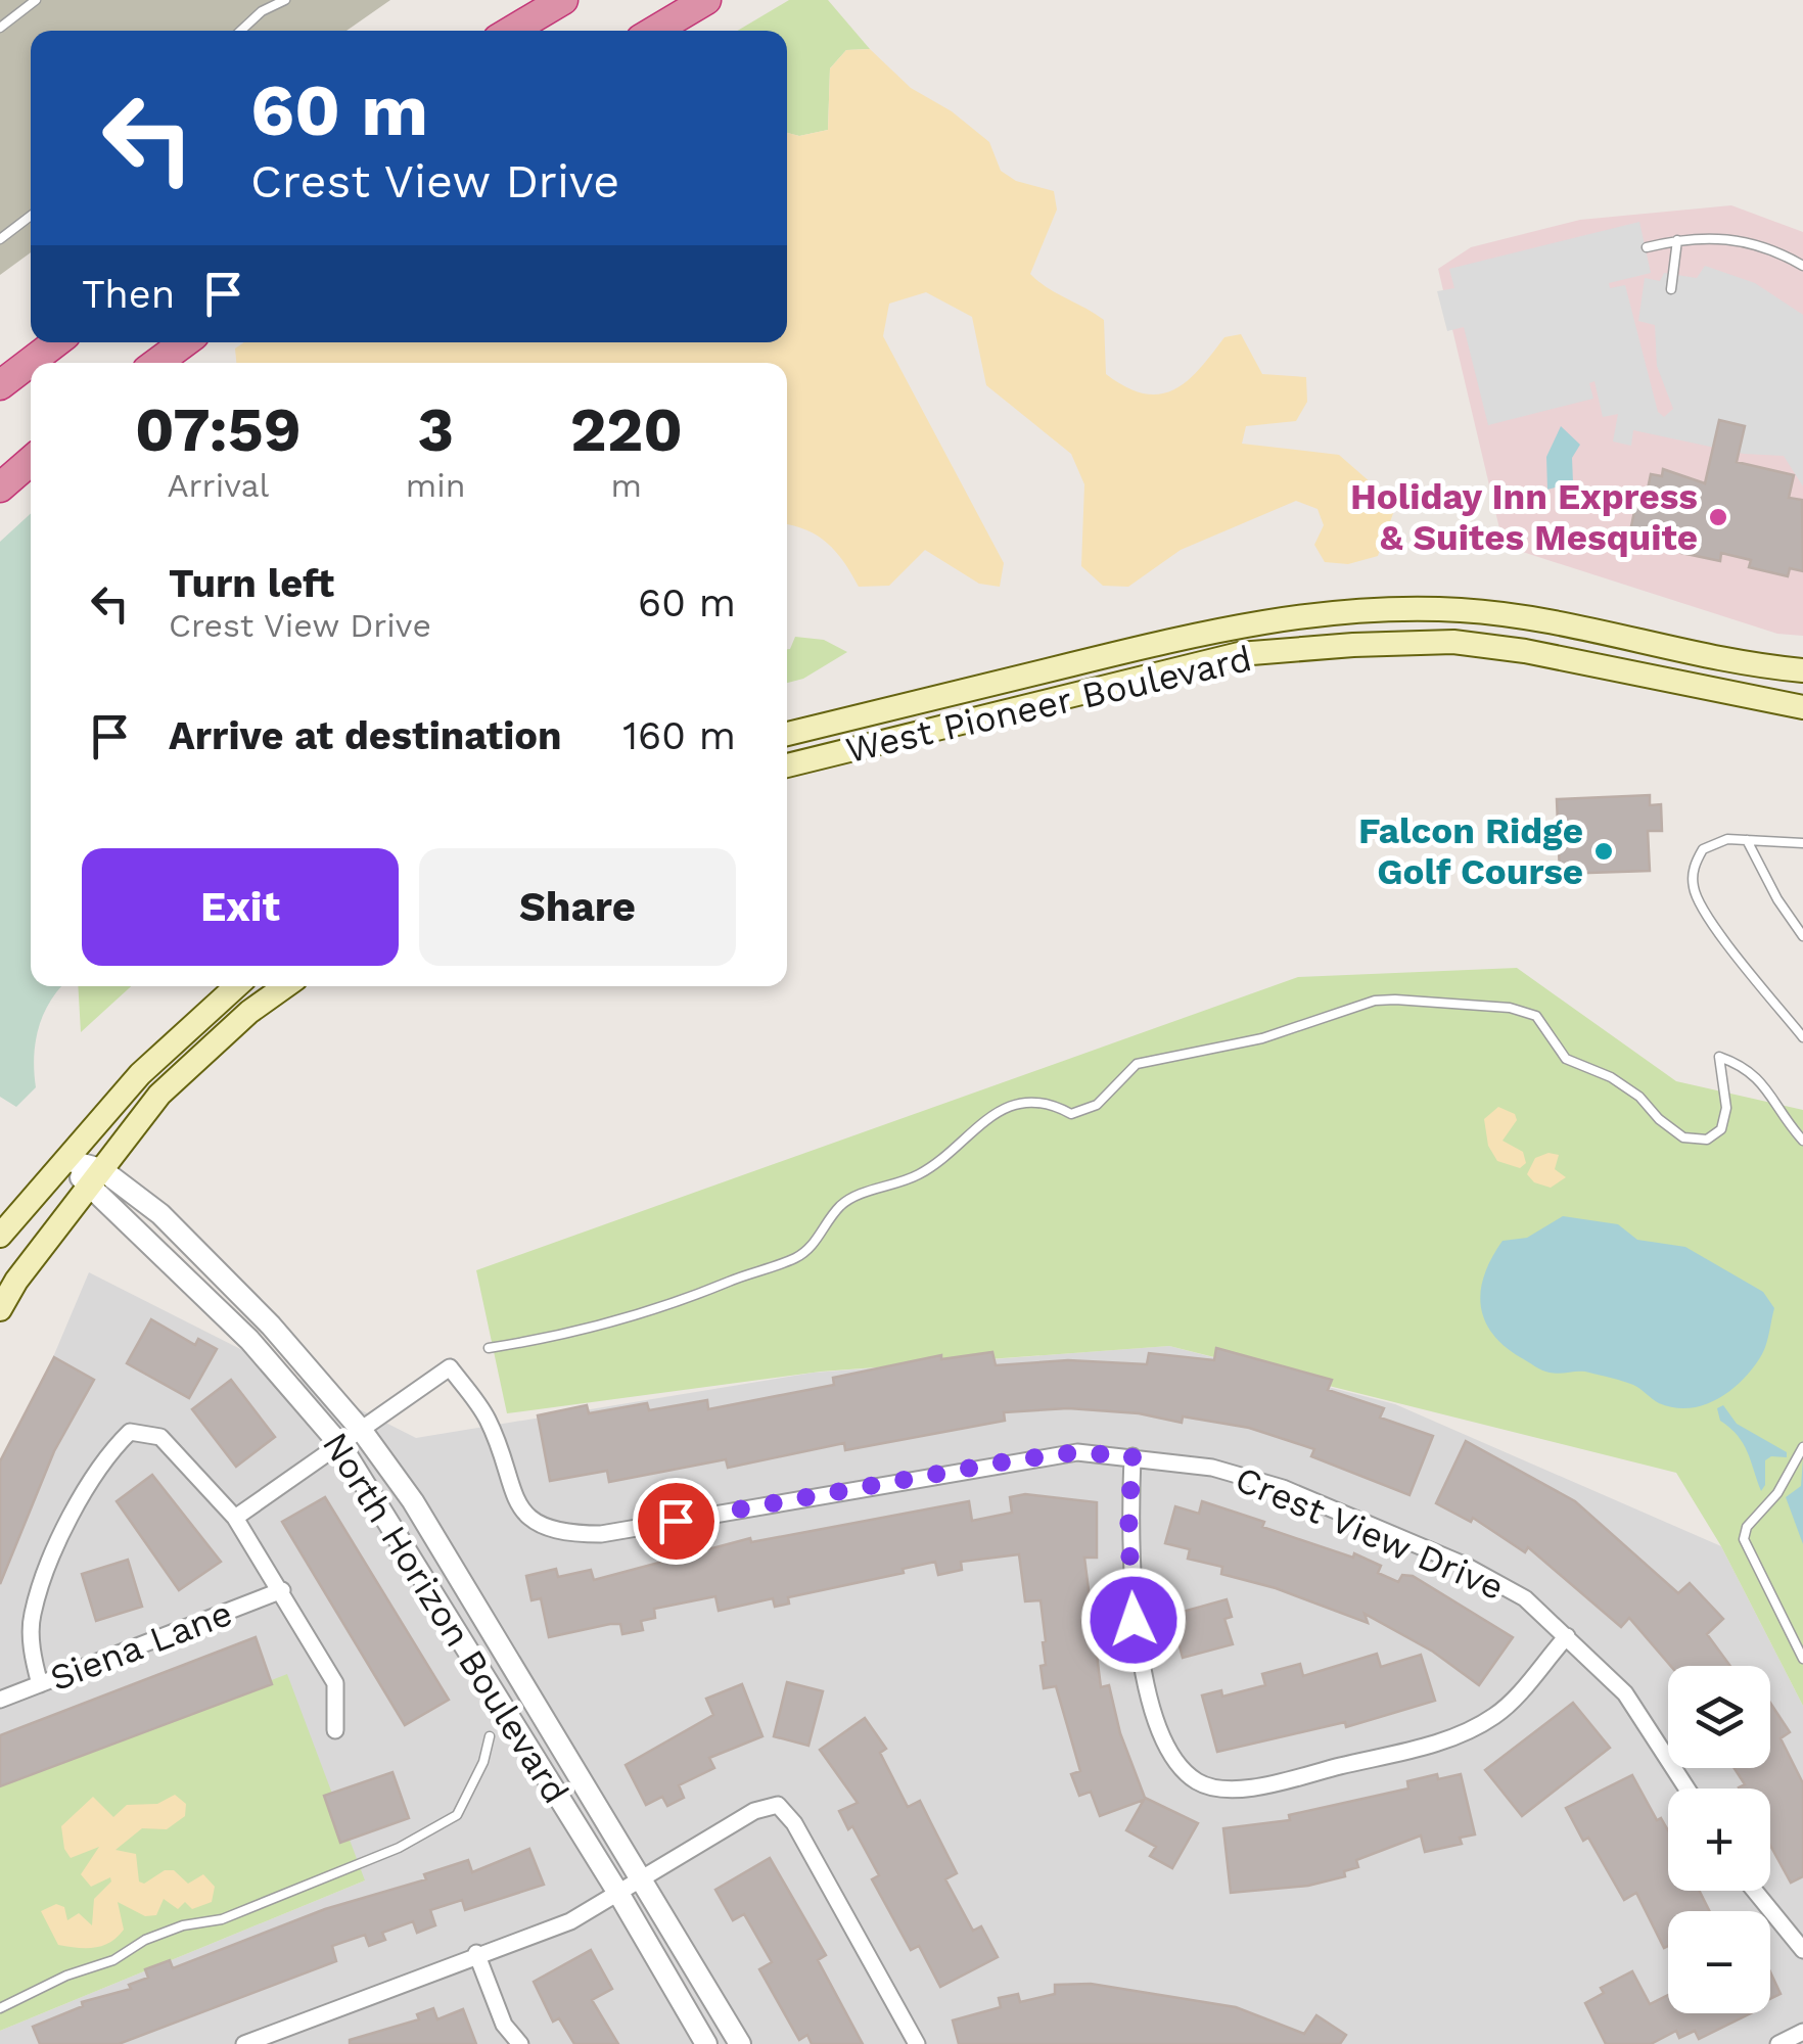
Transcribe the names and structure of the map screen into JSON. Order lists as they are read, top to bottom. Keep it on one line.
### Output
{"streets":{"main road":["West Pioneer Boulevard"],"street":["Crest View Drive","North Horizon Boulevard","Siena Lane"]},"crossings":[["Crest View Drive","North Horizon Boulevard"]],"places":["Holiday Inn Express & Suites Mesquite","Falcon Ridge Golf Course"],"page":{"turn":["60 m","Crest View Drive"],"then":"Then","eta":["07:59","Arrival","3","min","220","m"],"list":[{"name":"Turn left","note":"Crest View Drive","value":"60 m"},{"name":"Arrive at destination","value":"160 m"}],"buttons":["Exit","Share"],"map_buttons":["+","−"]}}
